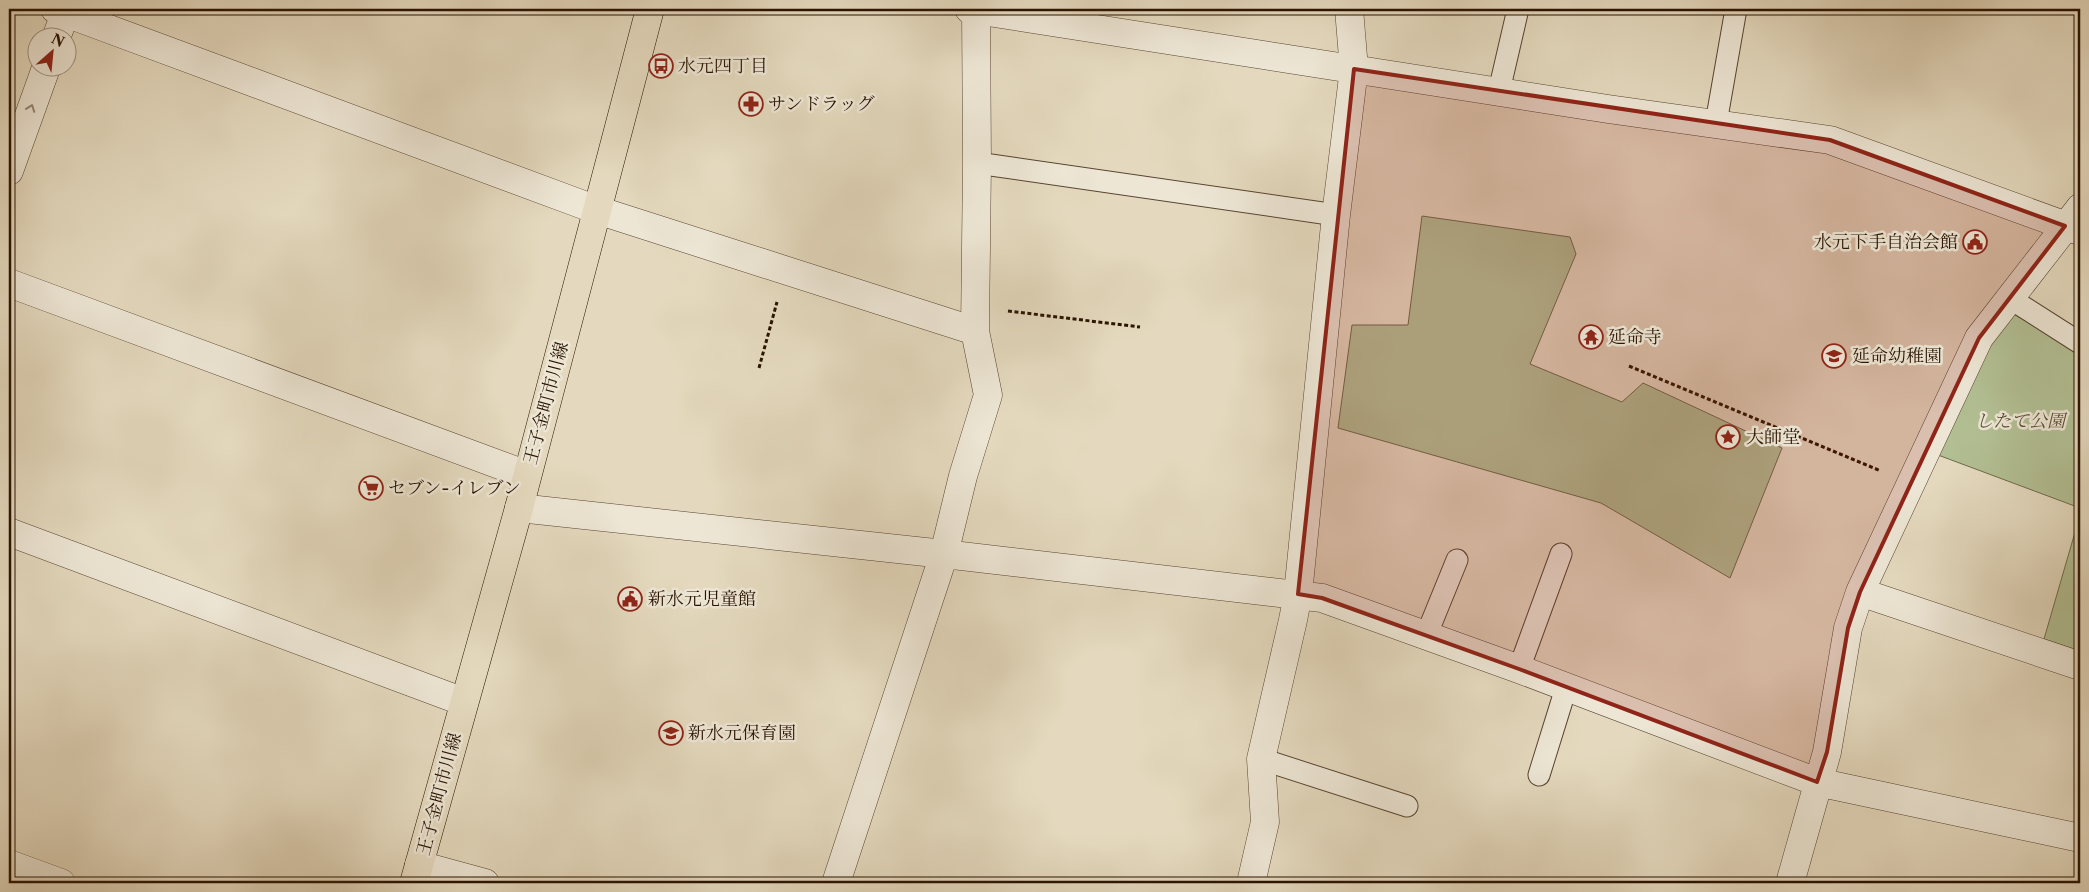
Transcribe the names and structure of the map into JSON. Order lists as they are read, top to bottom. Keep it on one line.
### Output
{"streets":{"main road":["王子金町市川線"]},"parks":["したて公園"],"places":{"bus stop":["水元四丁目"],"pharmacy":["サンドラッグ"],"public building":["水元下手自治会館","新水元児童館"],"temple":["延命寺"],"school or university":["延命幼稚園","新水元保育園"],"place":["大師堂"],"supermarket":["セブン-イレブン"]},"north":"top right"}
